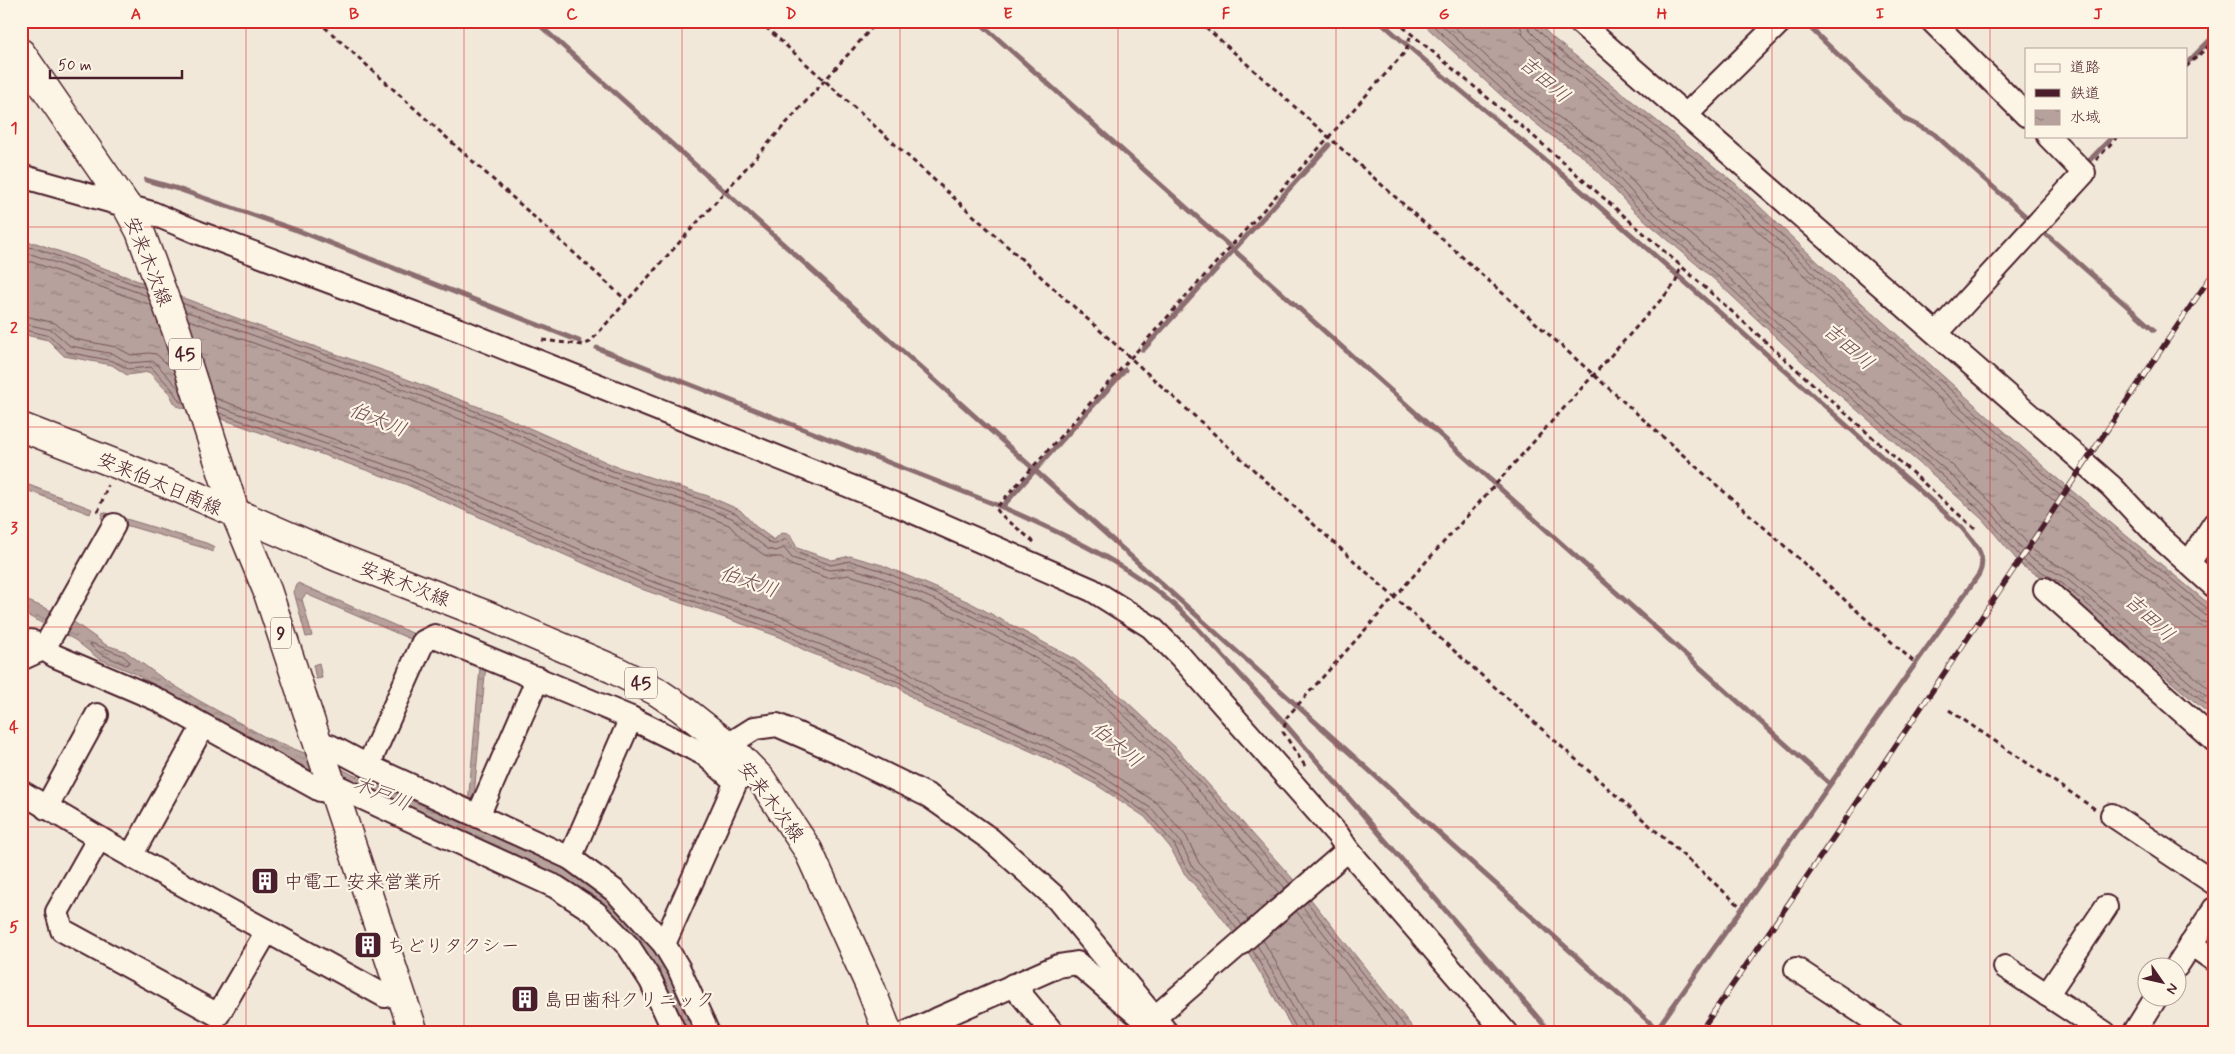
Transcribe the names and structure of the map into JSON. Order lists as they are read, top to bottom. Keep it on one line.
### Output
{"streets":{"main road":["安来木次線","45","安来伯太日南線","9"]},"crossings":[["安来木次線","安来伯太日南線"]],"water":["吉田川","伯太川","木戸川"],"places":{"building":["中電工 安来営業所","ちどりタクシー","島田歯科クリニック"]},"legend":["道路","鉄道","水域"],"scale_bar":"50 m","north":"bottom right","grid":{"columns":["A","B","C","D","E","F","G","H","I","J"],"rows":["1","2","3","4","5"]}}
